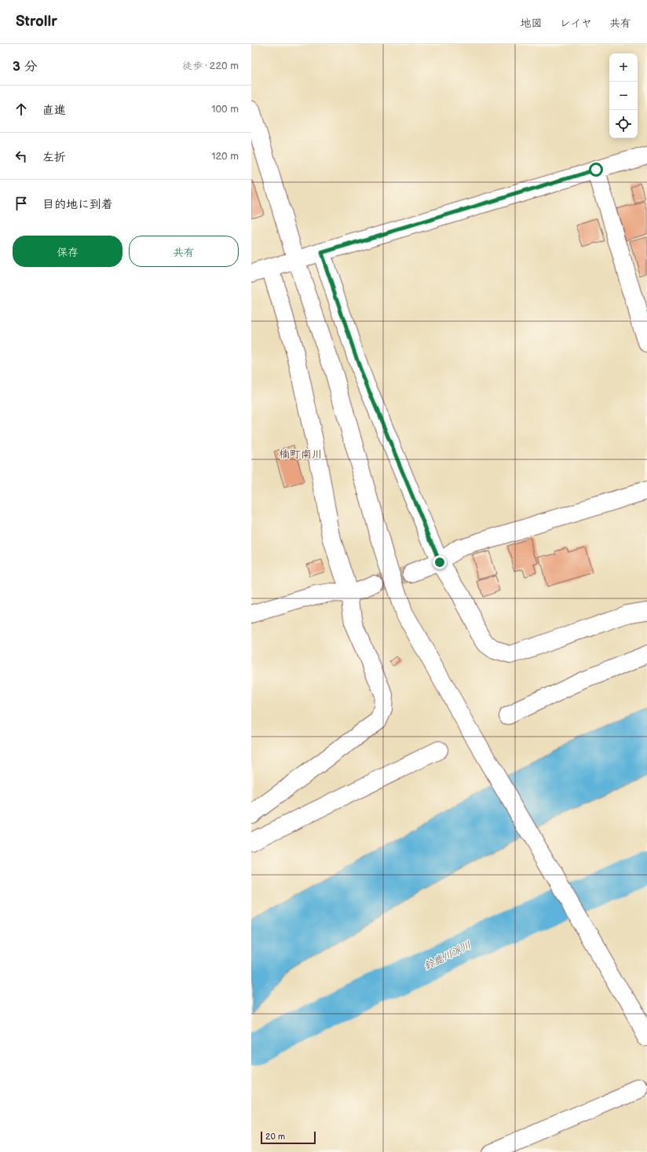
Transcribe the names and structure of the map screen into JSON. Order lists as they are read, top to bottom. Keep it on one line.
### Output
{"districts":["楠町南川"],"water":["鈴鹿川派川"],"scale_bar":"20 m","page":{"header":"Strollr","nav":["地図","レイヤ","共有"],"heading":["3 分","徒歩 · 220 m"],"map_buttons":["+","−"],"list":[["直進","100 m"],["左折","120 m"],"目的地に到着"],"buttons":["保存","共有"],"scale":"20 m"}}
